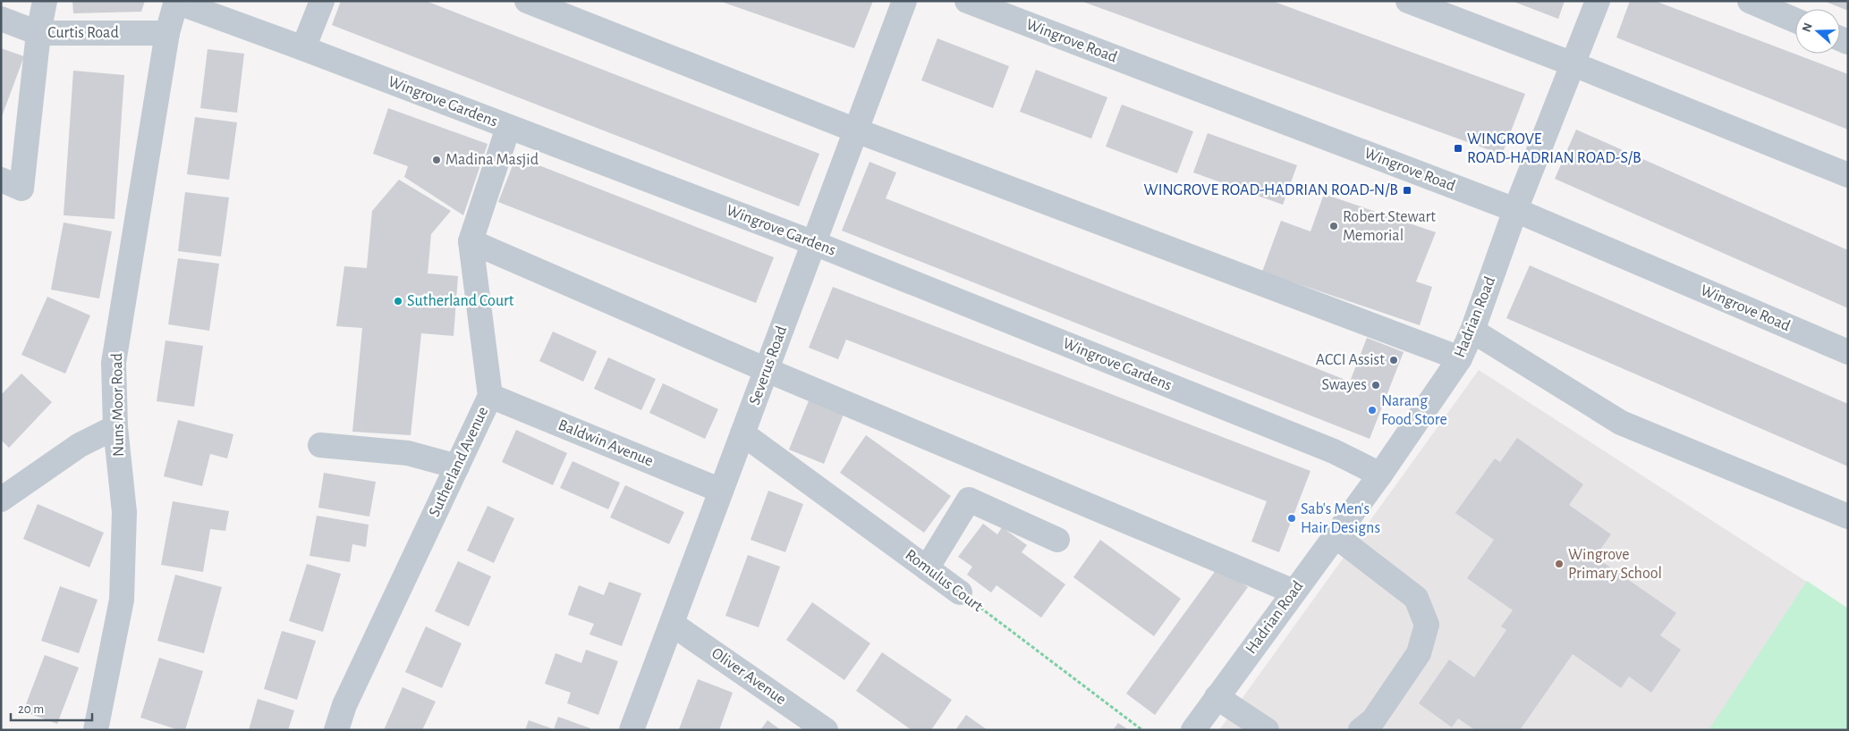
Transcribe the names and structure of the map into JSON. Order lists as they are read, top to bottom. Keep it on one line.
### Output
{"streets":{"street":["Curtis Road","Wingrove Road","Wingrove Gardens","Hadrian Road","Severus Road","Nuns Moor Road","Baldwin Avenue","Sutherland Avenue","Romulus Court","Oliver Avenue"]},"crossings":[["Curtis Road","Nuns Moor Road"],["Wingrove Road","Hadrian Road"],["Wingrove Gardens","Hadrian Road"],["Wingrove Gardens","Severus Road"],["Wingrove Gardens","Nuns Moor Road"],["Wingrove Gardens","Sutherland Avenue"],["Severus Road","Baldwin Avenue"],["Severus Road","Romulus Court"],["Severus Road","Oliver Avenue"],["Baldwin Avenue","Sutherland Avenue"]],"places":{"transit":["WINGROVE ROAD-HADRIAN ROAD-S/B","WINGROVE ROAD-HADRIAN ROAD-N/B"],"other":["Madina Masjid","Robert Stewart Memorial","Sutherland Court","ACCI Assist","Swayes","Narang Food Store","Sab's Men's Hair Designs","Wingrove Primary School"]},"scale_bar":"20 m","north":"left"}
